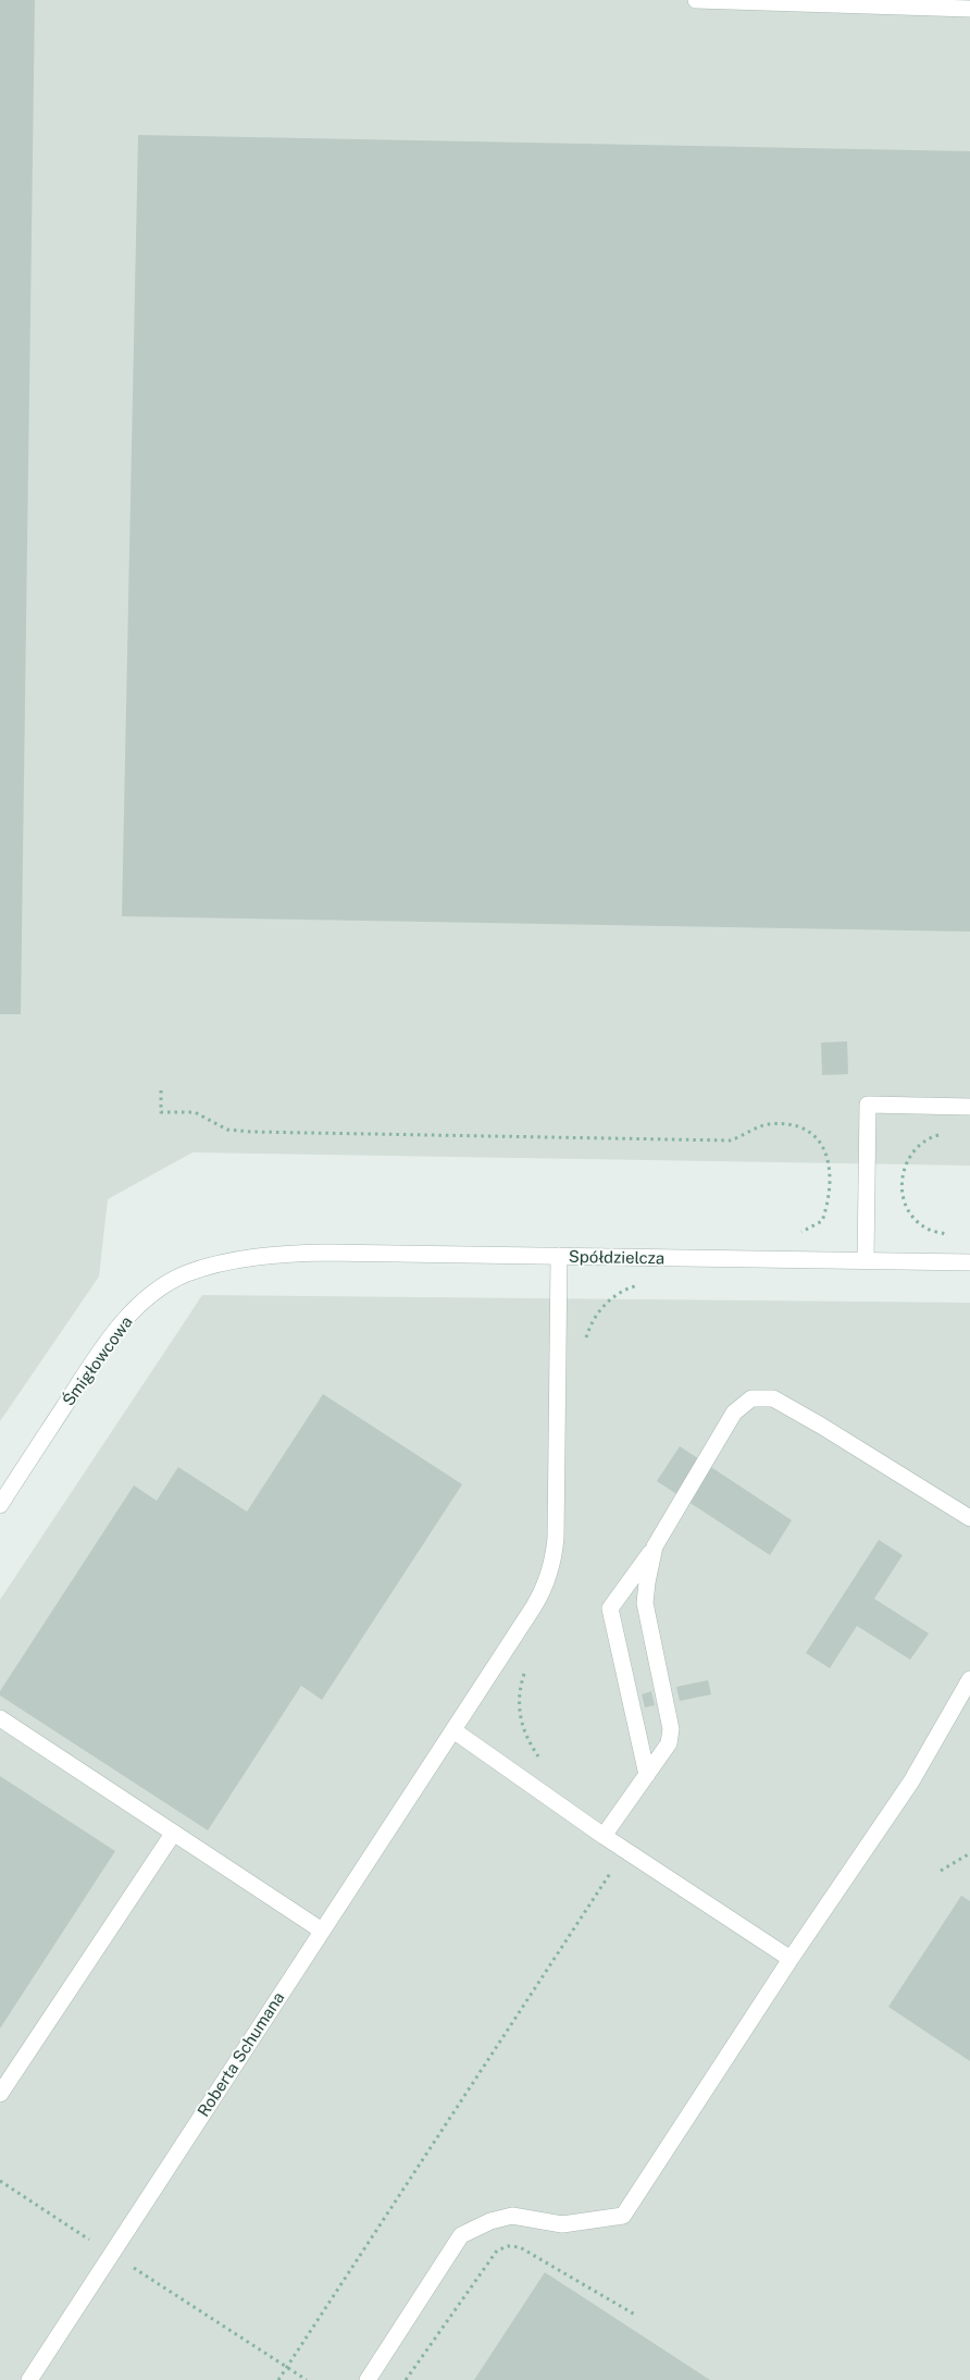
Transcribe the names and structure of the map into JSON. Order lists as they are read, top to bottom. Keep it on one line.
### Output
{"streets":{"street":["Spółdzielcza","Śmigłowcowa","Roberta Schumana"]},"crossings":[["Spółdzielcza","Śmigłowcowa"],["Spółdzielcza","Roberta Schumana"]]}
